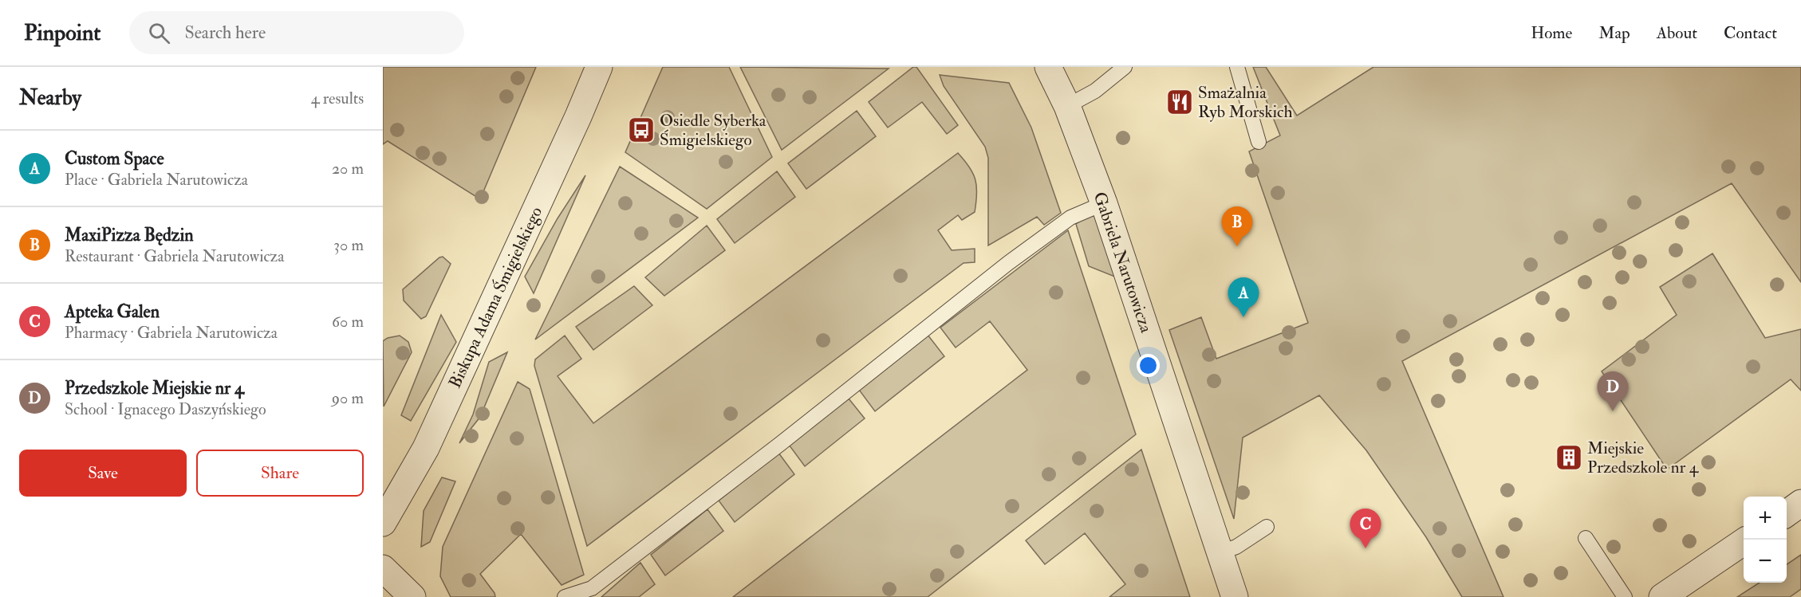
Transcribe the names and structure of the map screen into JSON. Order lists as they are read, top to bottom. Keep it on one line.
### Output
{"streets":{"street":["Gabriela Narutowicza","Biskupa Adama Śmigielskiego"]},"places":{"restaurant":["Smażalnia Ryb Morskich"],"bus stop":["Osiedle Syberka Śmigielskiego"],"building":["Miejskie Przedszkole nr 4"]},"page":{"header":"Pinpoint","search":"Search here","nav":["Home","Map","About","Contact"],"heading":["Nearby","4 results"],"list":[{"mark":"A","name":"Custom Space","note":"Place · Gabriela Narutowicza","value":"20 m"},{"mark":"B","name":"MaxiPizza Będzin","note":"Restaurant · Gabriela Narutowicza","value":"30 m"},{"mark":"C","name":"Apteka Galen","note":"Pharmacy · Gabriela Narutowicza","value":"60 m"},{"mark":"D","name":"Przedszkole Miejskie nr 4","note":"School · Ignacego Daszyńskiego","value":"90 m"}],"pins":["B","A","D","C"],"buttons":["Save","Share"],"map_buttons":["+","−"]}}
